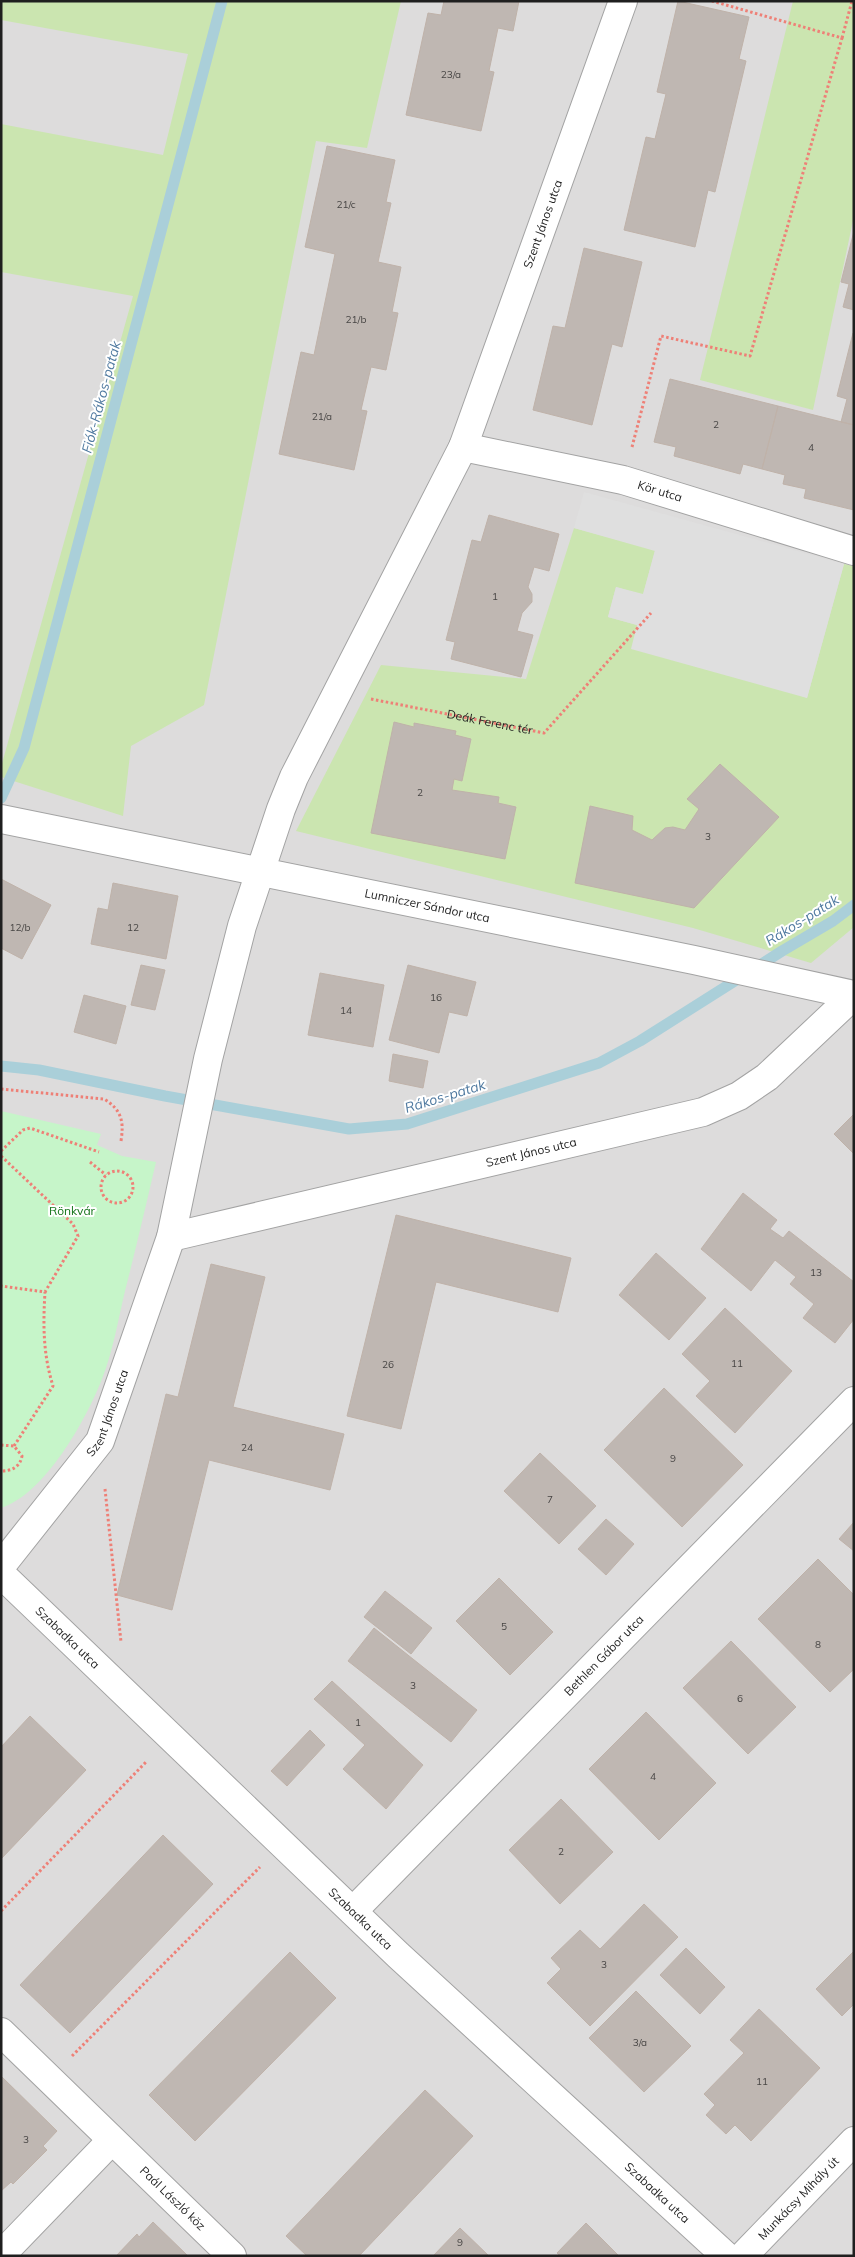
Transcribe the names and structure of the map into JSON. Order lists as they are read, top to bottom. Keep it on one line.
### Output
{"streets":{"street":["Szent János utca","Kör utca","Lumniczer Sándor utca","Szabadka utca","Bethlen Gábor utca","Paál László köz","Munkácsy Mihály út"],"path":["Deák Ferenc tér"]},"crossings":[["Szent János utca","Kör utca"],["Szent János utca","Lumniczer Sándor utca"],["Szabadka utca","Bethlen Gábor utca"]],"water":["Fiók-Rákos-patak","Rákos-patak"],"parks":["Rönkvár"],"house_numbers":["23/a","21/c","21/b","21/a","2","4","1","2","3","12/b","12","16","14","13","11","26","24","9","7","5","8","3","6","1","4","2","3","3/a","11","3","9"]}
